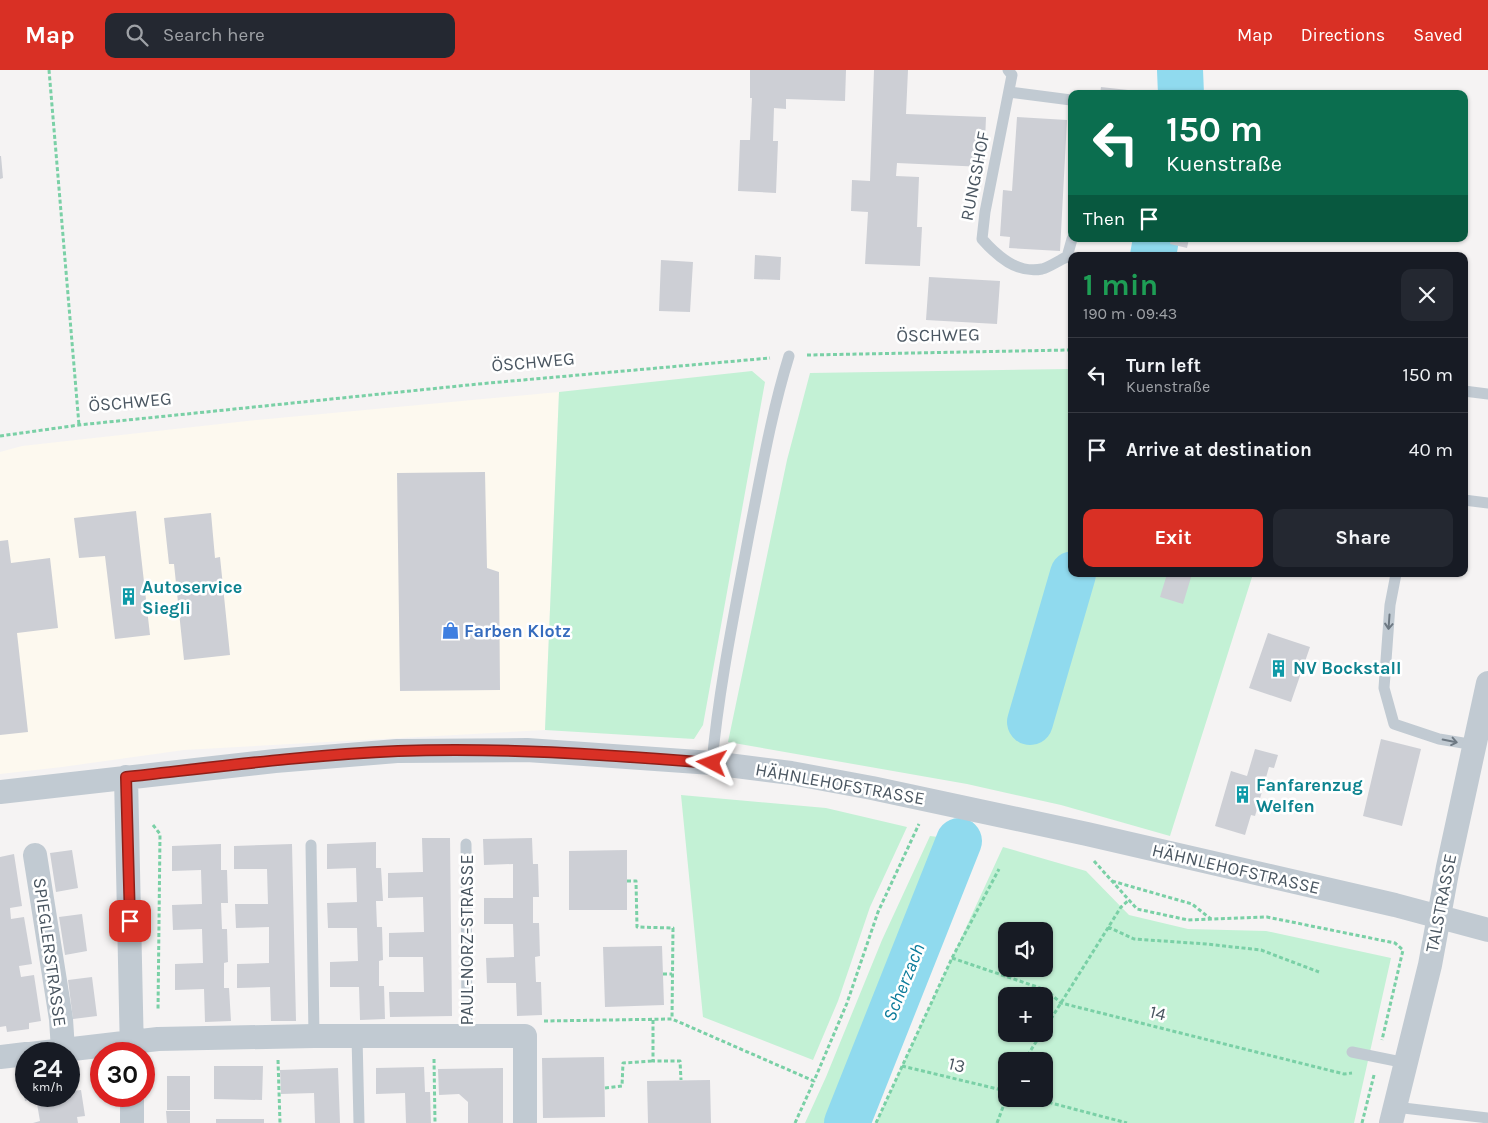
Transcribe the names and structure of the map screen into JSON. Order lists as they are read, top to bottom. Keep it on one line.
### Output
{"streets":{"street":["HÄHNLEHOFSTRASSE","TALSTRASSE","PAUL-NORZ-STRASSE","SPIEGLERSTRASSE"],"lane":["RUNGSHOF"],"path":["ÖSCHWEG","14","13"]},"crossings":[["HÄHNLEHOFSTRASSE","TALSTRASSE"]],"water":["Scherzach"],"places":{"building":["Autoservice Siegli","NV Bockstall","Fanfarenzug Welfen"],"shop":["Farben Klotz"]},"page":{"header":"Map","search":"Search here","nav":["Map","Directions","Saved"],"turn":["150 m","Kuenstraße"],"then":"Then","heading":["1 min","190 m · 09:43"],"list":[{"name":"Turn left","note":"Kuenstraße","value":"150 m"},{"name":"Arrive at destination","value":"40 m"}],"buttons":["Exit","Share"],"map_buttons":["+","−"],"speed":"24 km/h","limit":"30"}}
